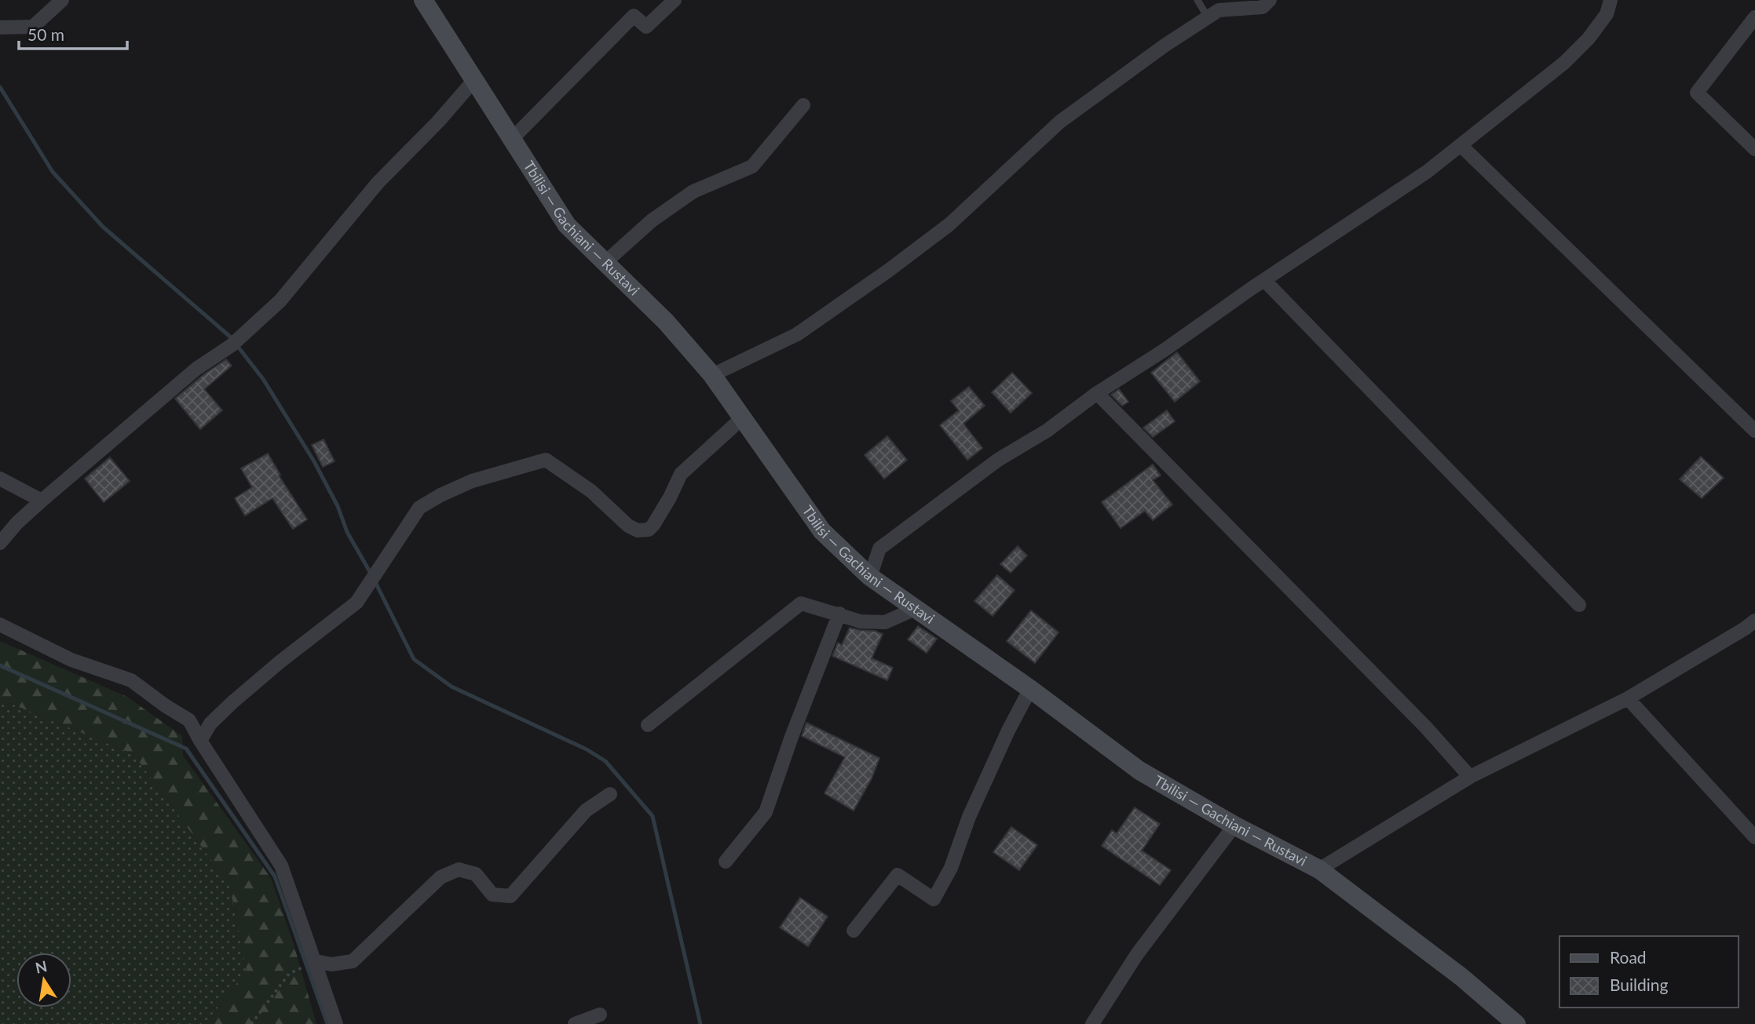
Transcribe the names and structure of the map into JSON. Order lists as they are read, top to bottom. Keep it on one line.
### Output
{"streets":{"main road":["Tbilisi — Gachiani — Rustavi"]},"legend":["Road","Building"],"scale_bar":"50 m","north":"top"}
